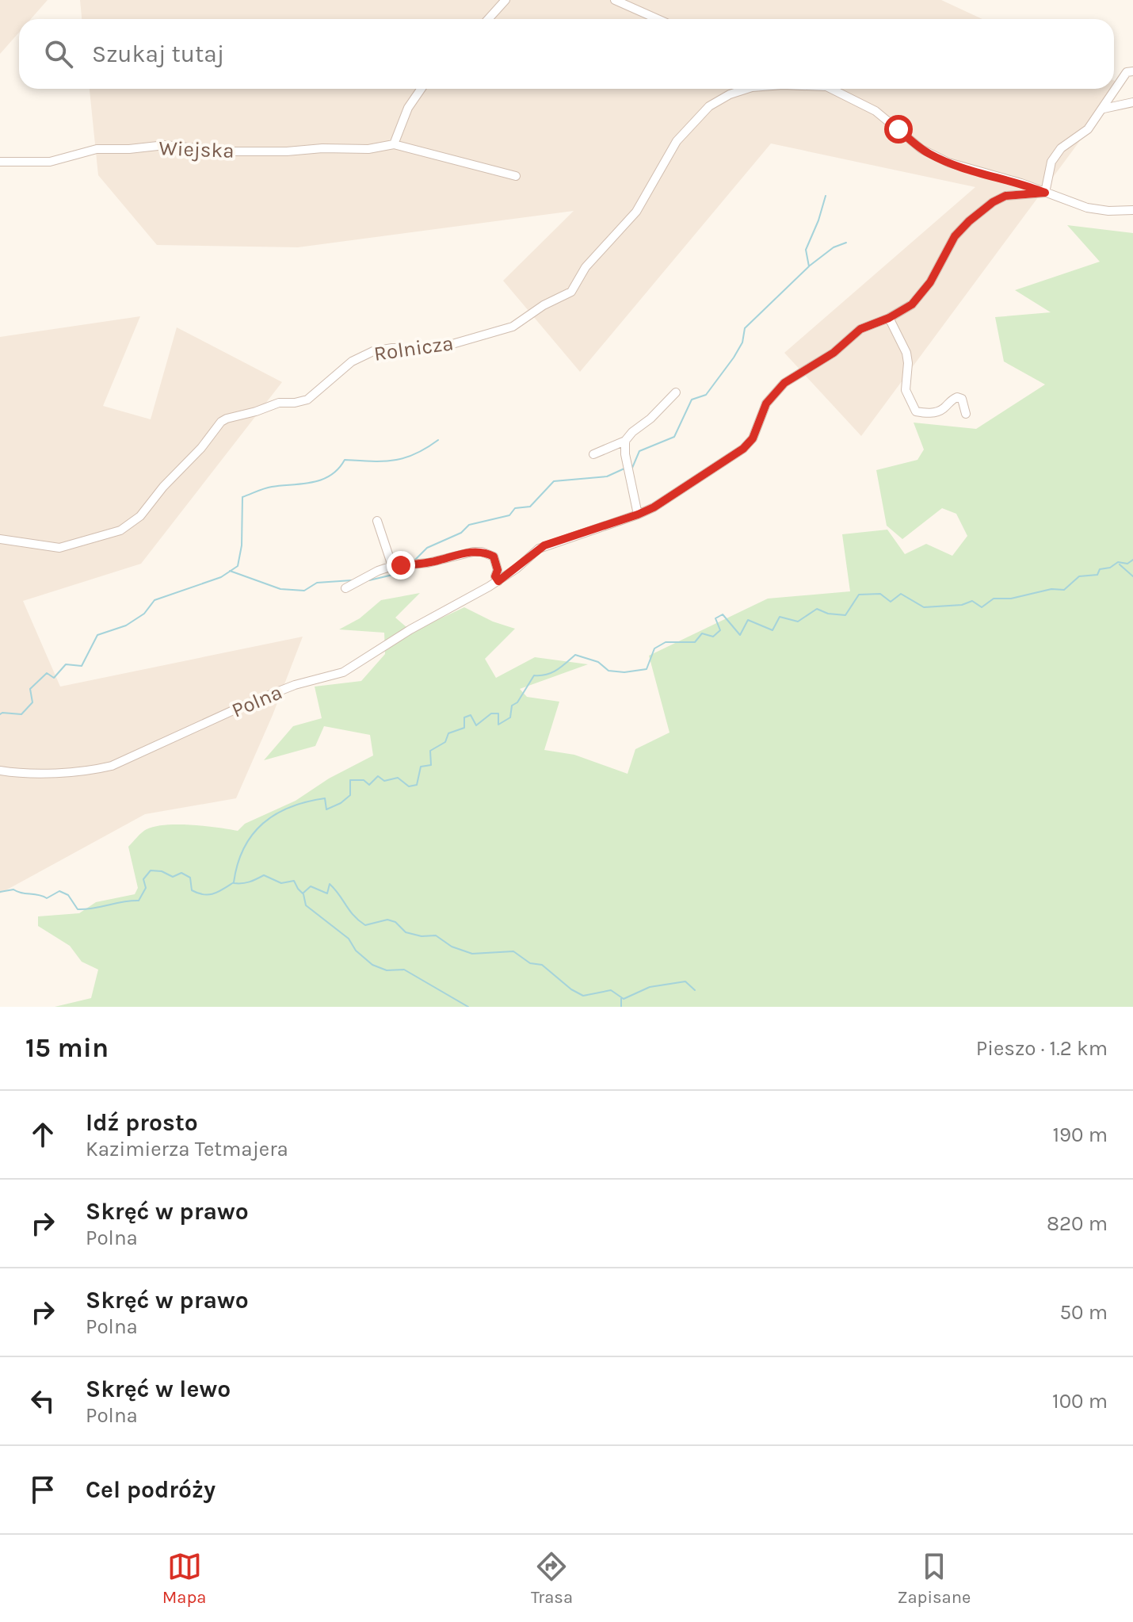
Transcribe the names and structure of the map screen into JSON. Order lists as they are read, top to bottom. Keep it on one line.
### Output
{"streets":{"street":["Wiejska","Rolnicza","Polna"]},"page":{"search":"Szukaj tutaj","heading":["15 min","Pieszo · 1.2 km"],"list":[["Idź prosto","Kazimierza Tetmajera","190 m"],["Skręć w prawo","Polna","820 m"],["Skręć w prawo","Polna","50 m"],["Skręć w lewo","Polna","100 m"],"Cel podróży"],"nav":["Mapa","Trasa","Zapisane"]}}
